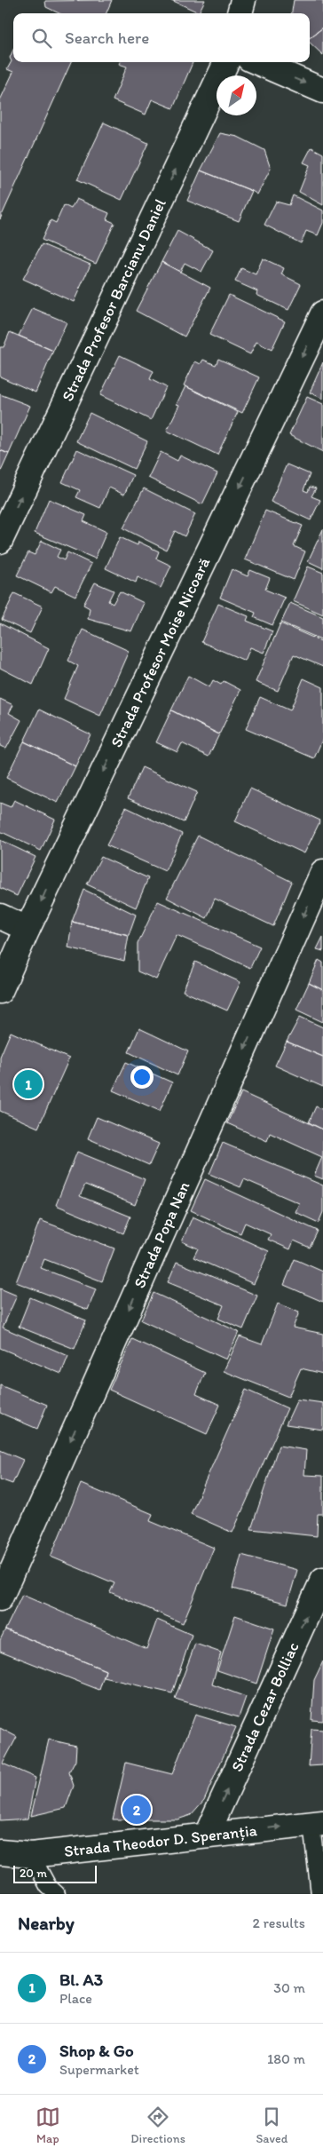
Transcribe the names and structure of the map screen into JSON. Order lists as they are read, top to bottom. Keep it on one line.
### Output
{"streets":{"street":["Strada Profesor Barcianu Daniel","Strada Profesor Moise Nicoară","Strada Popa Nan","Strada Cezar Bolliac","Strada Theodor D. Speranția"]},"crossings":[["Strada Cezar Bolliac","Strada Theodor D. Speranția"]],"one_way":["Strada Profesor Barcianu Daniel","Strada Profesor Moise Nicoară","Strada Popa Nan","Strada Cezar Bolliac"],"scale_bar":"20 m","north":"top right","page":{"search":"Search here","pins":["1","2"],"scale":"20 m","heading":["Nearby","2 results"],"list":[{"mark":"1","name":"Bl. A3","note":"Place","value":"30 m"},{"mark":"2","name":"Shop & Go","note":"Supermarket","value":"180 m"}],"nav":["Map","Directions","Saved"]}}
